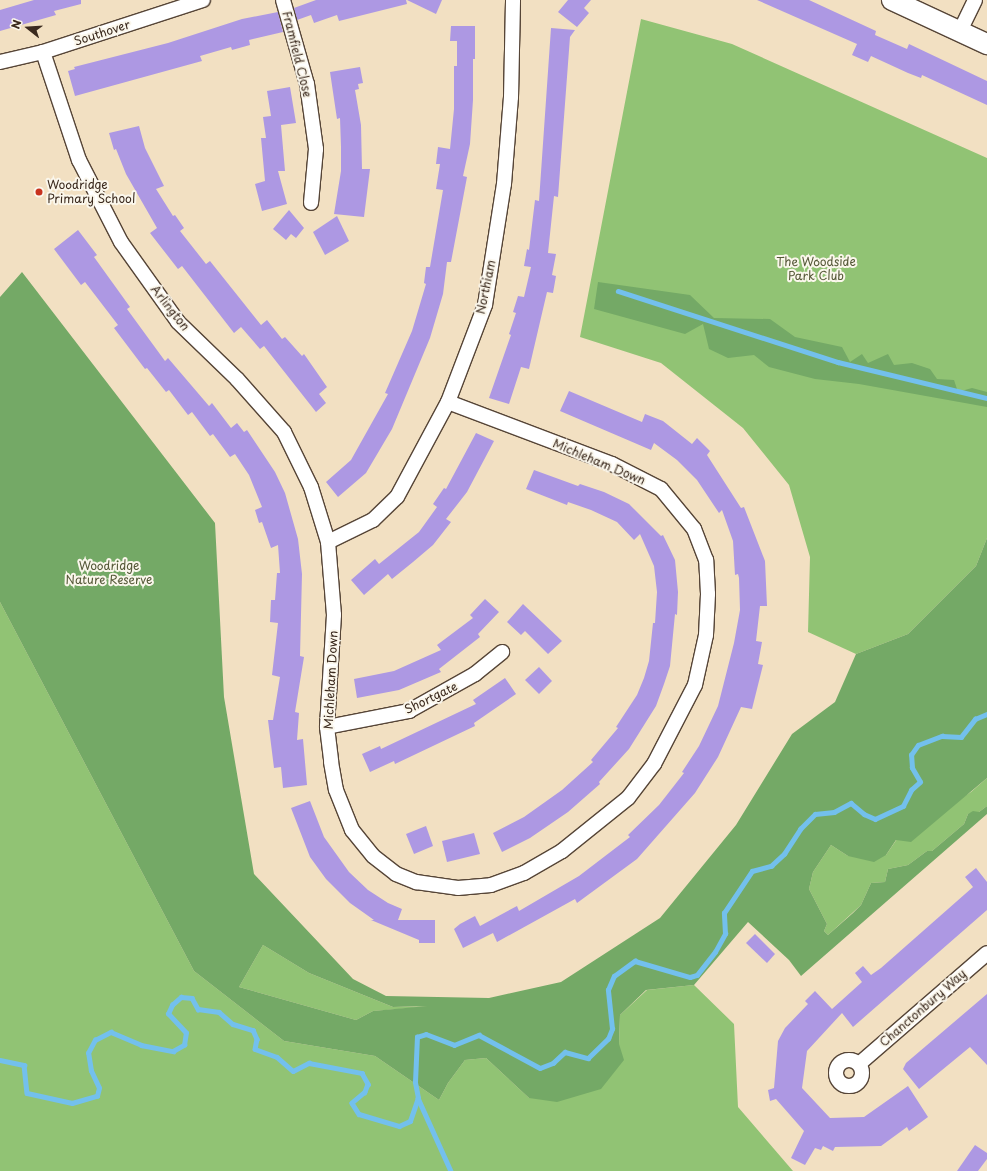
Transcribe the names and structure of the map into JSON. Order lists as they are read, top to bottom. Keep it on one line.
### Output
{"streets":{"street":["Southover","Framfield Close","Northiam","Arlington","Michleham Down","Shortgate","Chanctonbury Way"]},"crossings":[["Southover","Arlington"],["Northiam","Arlington"],["Northiam","Michleham Down"],["Arlington","Michleham Down"],["Michleham Down","Shortgate"]],"parks":["The Woodside Park Club","Woodridge Nature Reserve"],"places":["Woodridge Primary School"],"north":"left"}
